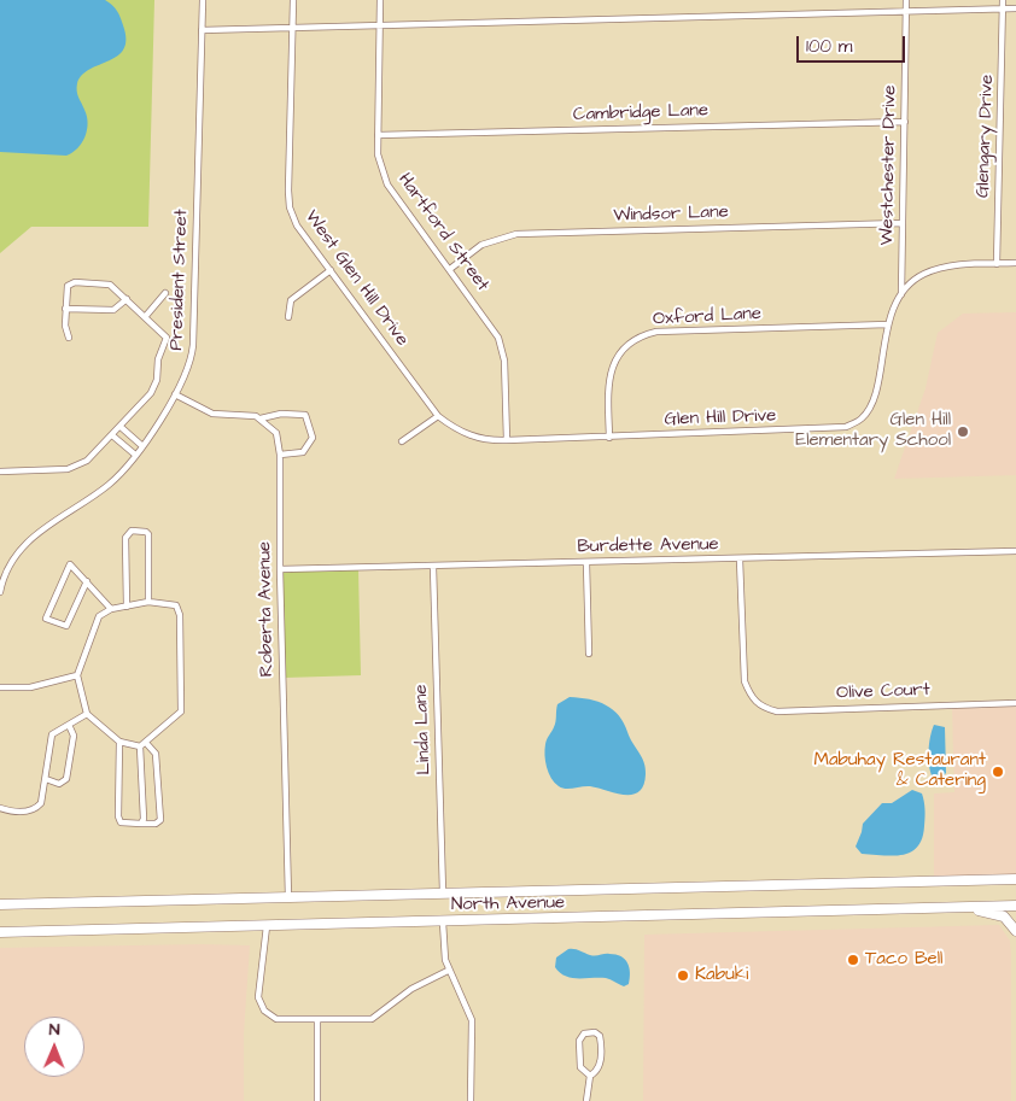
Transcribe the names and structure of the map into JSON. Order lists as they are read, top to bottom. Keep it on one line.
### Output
{"streets":{"main road":["North Avenue"],"street":["Cambridge Lane","Glengary Drive","Westchester Drive","Windsor Lane","Hartford Street","West Glen Hill Drive","President Street","Oxford Lane","Glen Hill Drive","Burdette Avenue","Roberta Avenue","Olive Court","Linda Lane"]},"crossings":[["Cambridge Lane","Westchester Drive"],["Cambridge Lane","Hartford Street"],["Glengary Drive","Glen Hill Drive"],["Westchester Drive","Windsor Lane"],["Westchester Drive","Glen Hill Drive"],["Windsor Lane","Hartford Street"],["Hartford Street","Glen Hill Drive"],["West Glen Hill Drive","Glen Hill Drive"],["Oxford Lane","Glen Hill Drive"],["Burdette Avenue","Roberta Avenue"],["Burdette Avenue","Olive Court"],["Burdette Avenue","Linda Lane"],["Roberta Avenue","North Avenue"],["Linda Lane","North Avenue"]],"places":["Glen Hill Elementary School","Mabuhay Restaurant & Catering","Taco Bell","Kabuki"],"scale_bar":"100 m","north":"top"}
